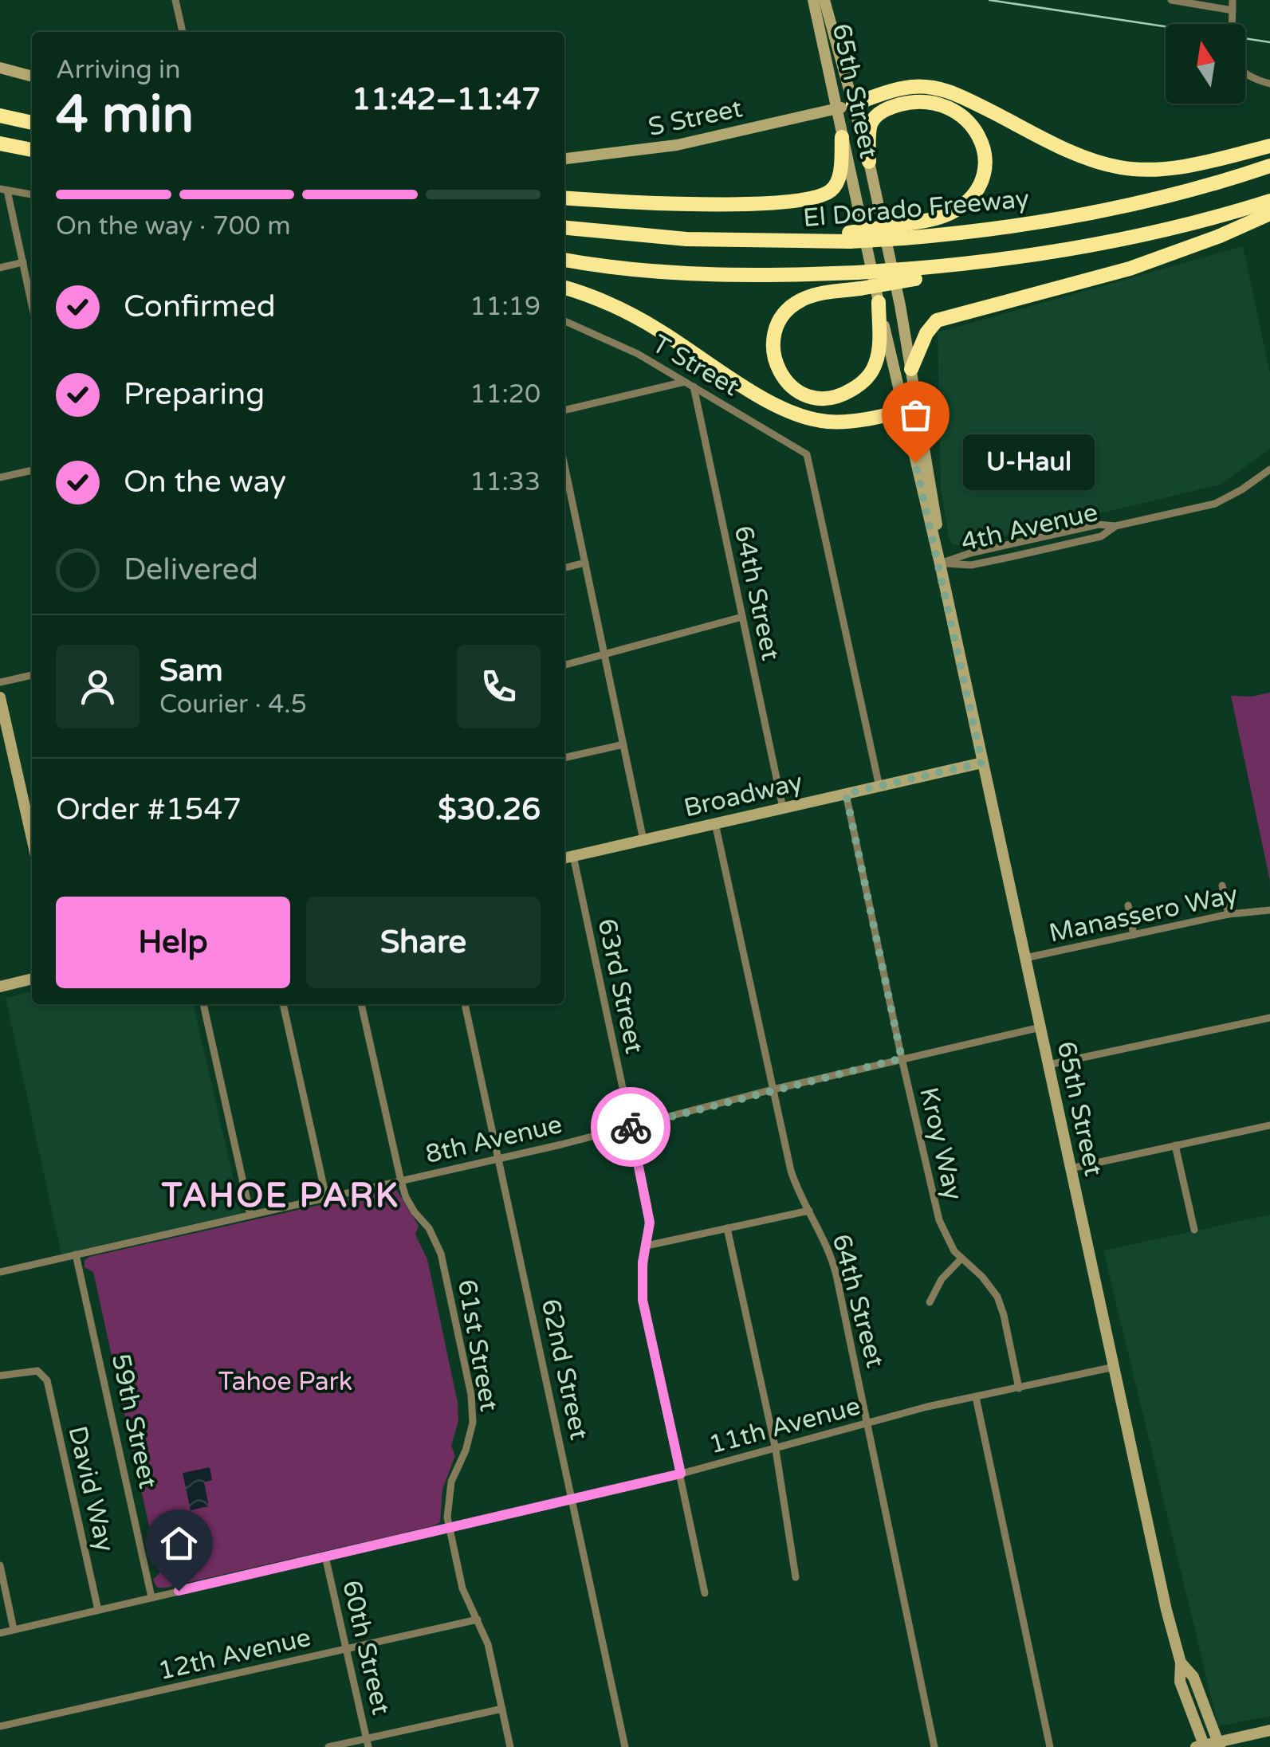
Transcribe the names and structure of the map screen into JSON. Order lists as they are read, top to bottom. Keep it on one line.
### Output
{"streets":{"highway":["El Dorado Freeway"],"main road":["65th Street","S Street","Broadway"],"street":["T Street","4th Avenue","64th Street","Manassero Way","63rd Street","8th Avenue","Kroy Way","61st Street","62nd Street","59th Street","11th Avenue","David Way","60th Street","12th Avenue"]},"crossings":[["65th Street","S Street"],["65th Street","4th Avenue"],["65th Street","Broadway"],["65th Street","Manassero Way"],["65th Street","8th Avenue"],["65th Street","11th Avenue"],["T Street","64th Street"],["T Street","Broadway"],["64th Street","Broadway"],["64th Street","8th Avenue"],["64th Street","11th Avenue"],["Broadway","63rd Street"],["Broadway","Kroy Way"],["63rd Street","8th Avenue"],["63rd Street","11th Avenue"],["8th Avenue","Kroy Way"],["8th Avenue","61st Street"],["8th Avenue","62nd Street"],["8th Avenue","59th Street"],["Kroy Way","11th Avenue"],["61st Street","11th Avenue"],["61st Street","12th Avenue"],["62nd Street","11th Avenue"],["59th Street","11th Avenue"],["11th Avenue","David Way"],["11th Avenue","60th Street"],["60th Street","12th Avenue"]],"districts":["TAHOE PARK"],"parks":["Tahoe Park"],"places":["U-Haul"],"north":"top","page":{"heading":["4 min","Arriving in","11:42–11:47"],"panel":["Sam","Courier · 4.5","Order #1547","$30.26"],"bar":"On the way · 700 m","list":[["Confirmed","11:19"],["Preparing","11:20"],["On the way","11:33"],"Delivered"],"bubble":"U-Haul","buttons":["Help","Share"]}}
